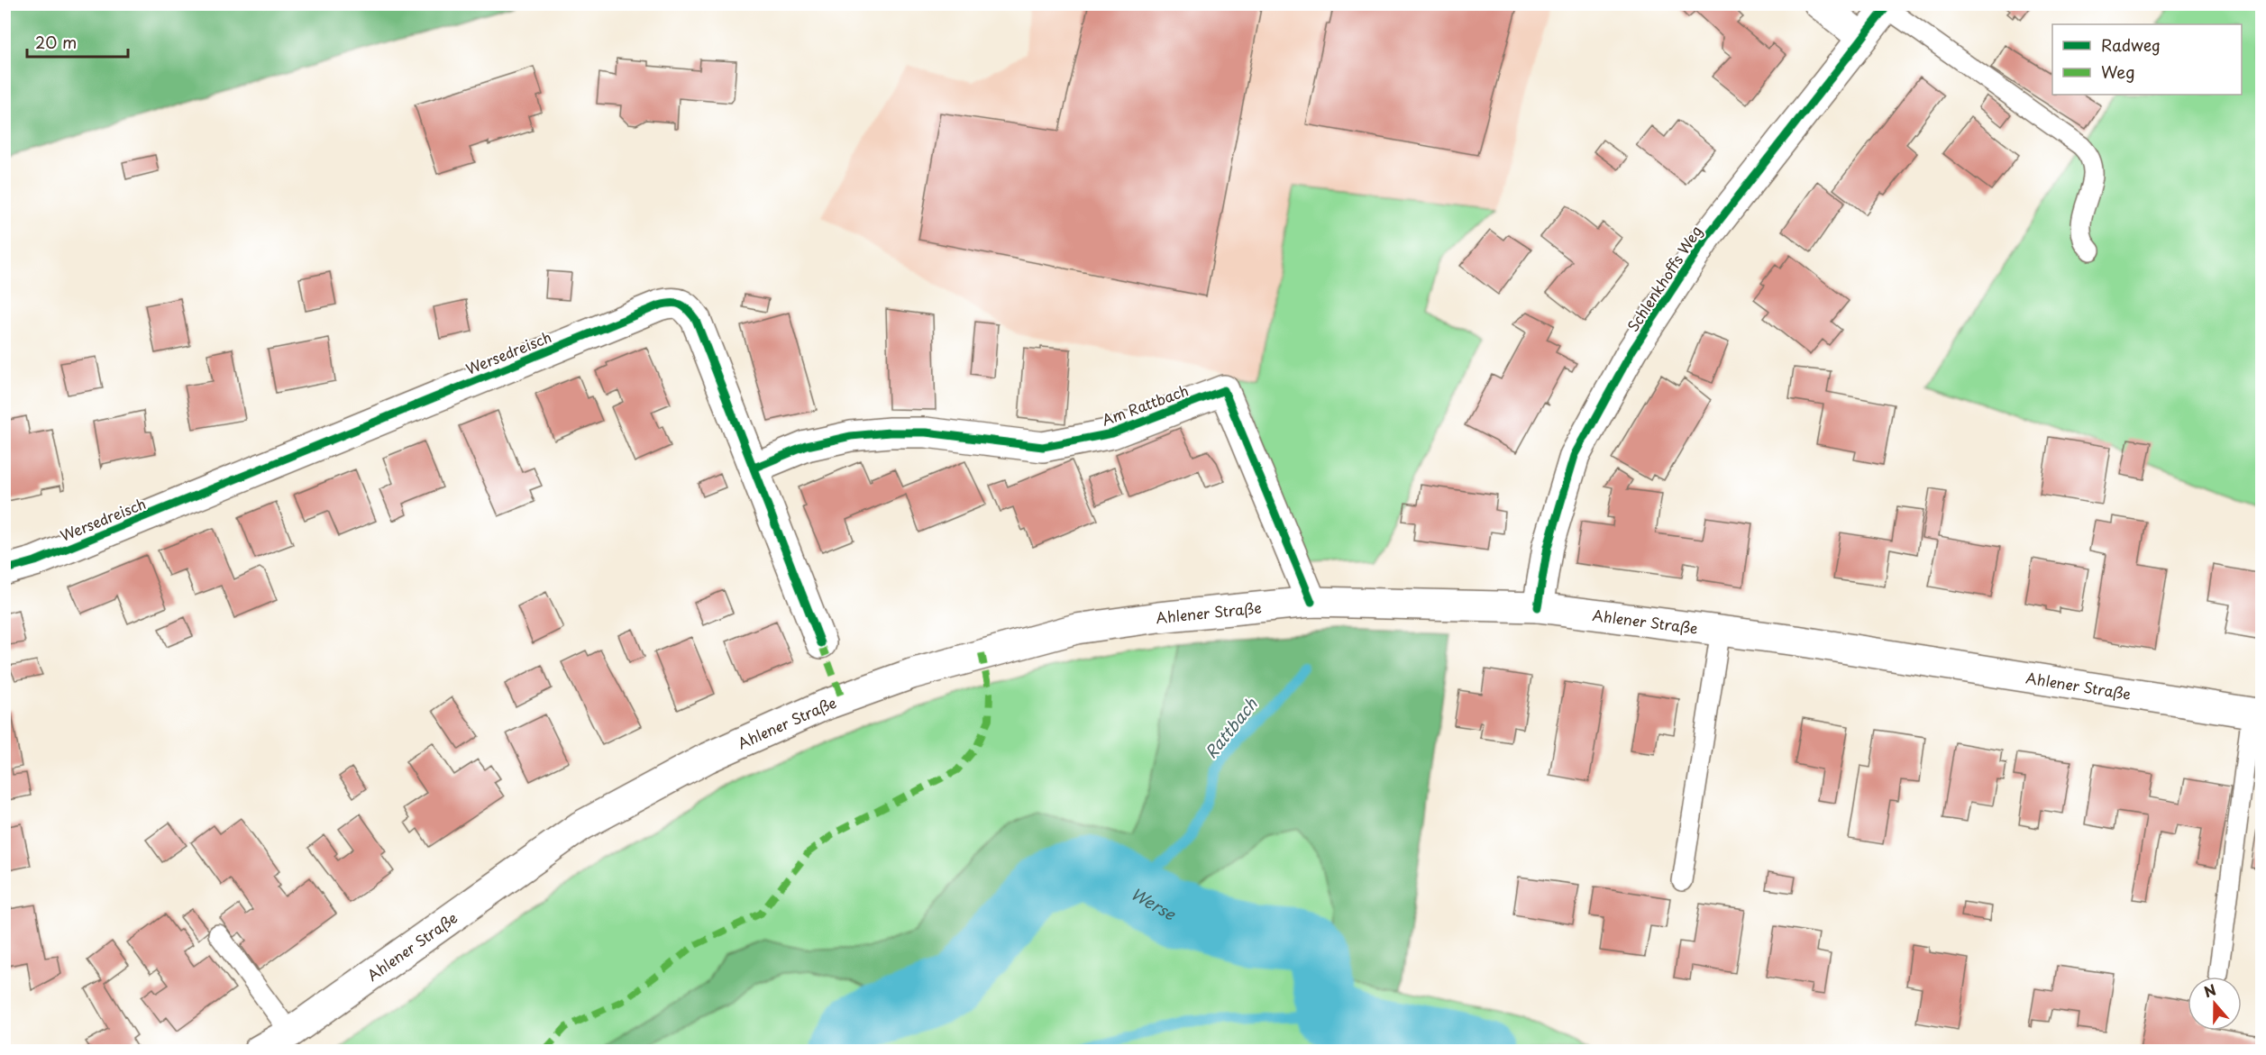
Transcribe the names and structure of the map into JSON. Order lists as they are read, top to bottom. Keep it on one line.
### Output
{"streets":{"street":["Schlenkhoffs Weg","Wersedreisch","Am Rattbach","Ahlener Straße"]},"crossings":[["Schlenkhoffs Weg","Ahlener Straße"],["Wersedreisch","Am Rattbach"],["Am Rattbach","Ahlener Straße"]],"water":["Rattbach","Werse"],"legend":["Radweg","Weg"],"scale_bar":"20 m","north":"top"}
